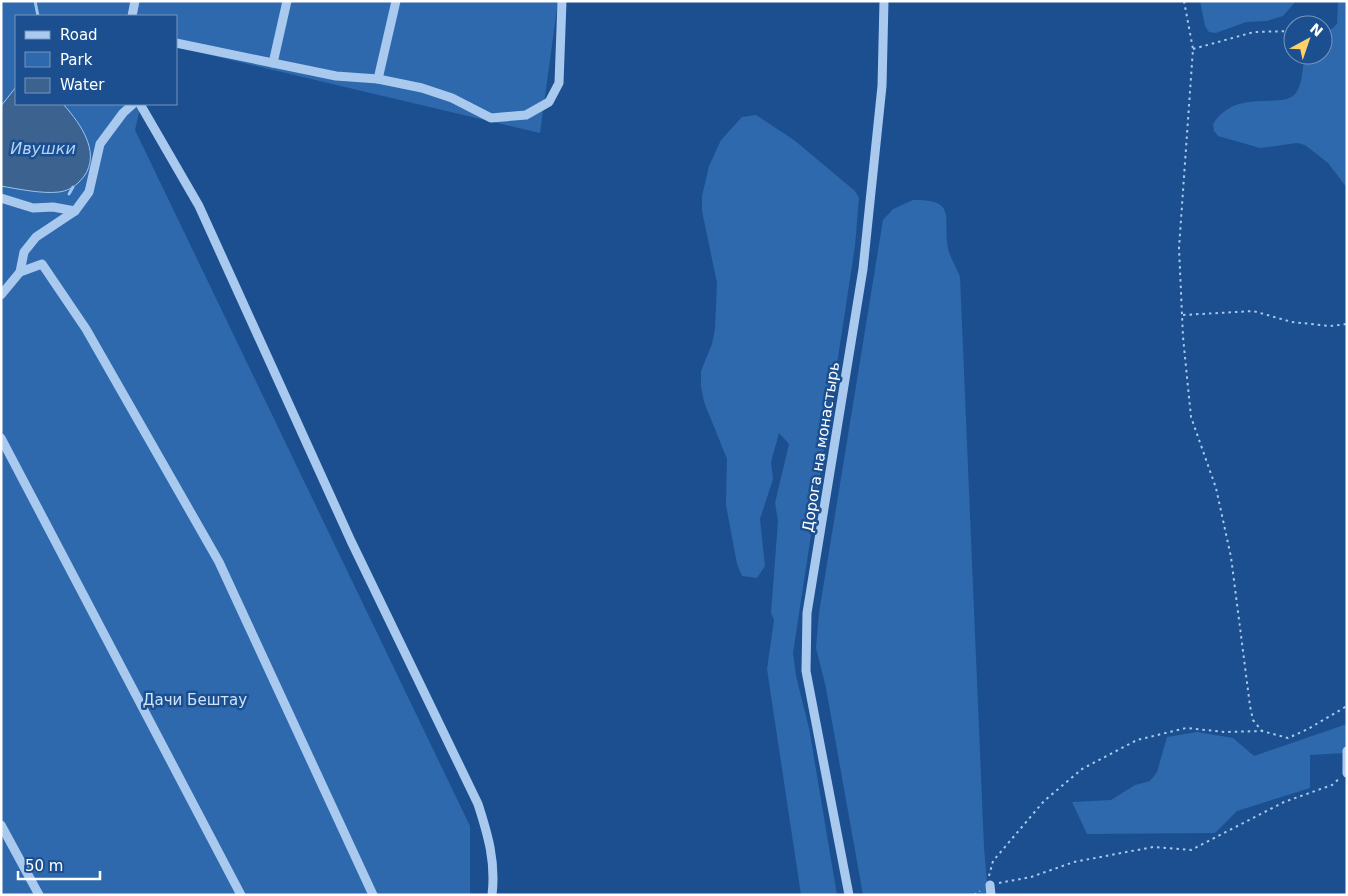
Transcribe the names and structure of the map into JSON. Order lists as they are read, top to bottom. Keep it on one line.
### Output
{"streets":{"street":["Дорога на монастырь"]},"water":["Ивушки"],"parks":["Дачи Бештау"],"legend":["Road","Park","Water"],"scale_bar":"50 m","north":"top right"}
